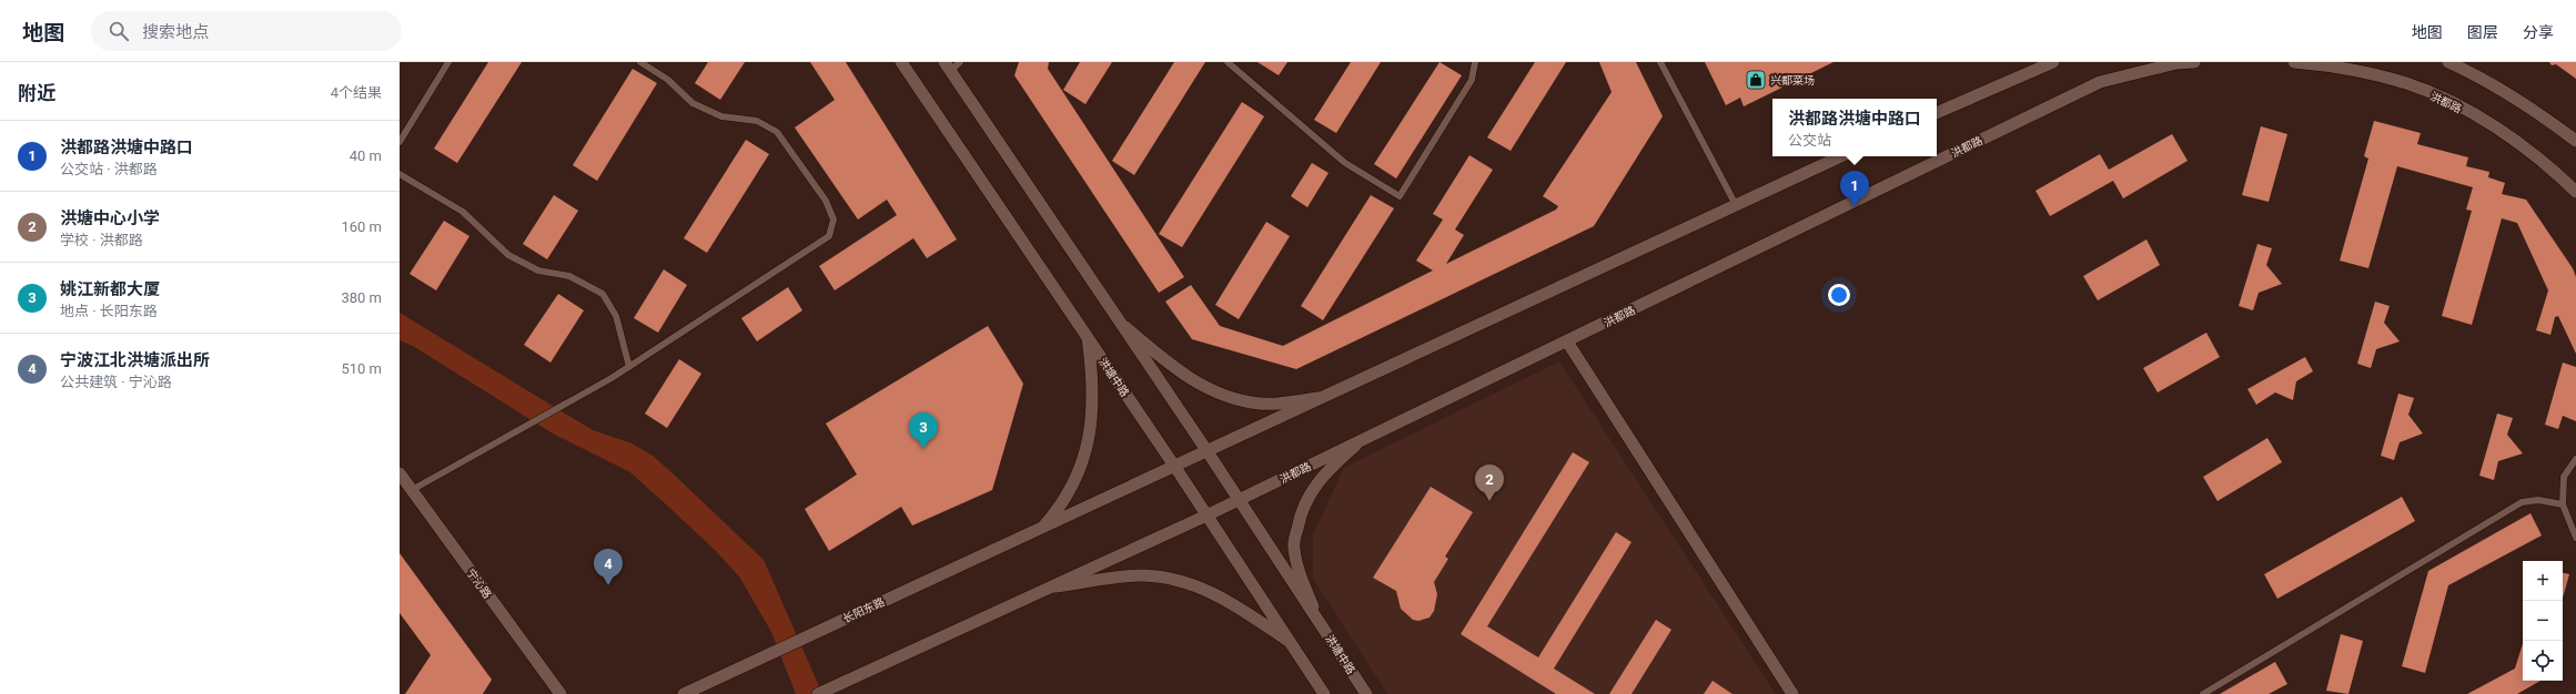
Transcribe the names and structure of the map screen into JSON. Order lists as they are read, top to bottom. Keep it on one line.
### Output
{"streets":{"main road":["洪都路","洪塘中路","宁沁路","长阳东路"]},"crossings":[["洪都路","洪塘中路"]],"places":{"shop":["兴都菜场"]},"page":{"header":"地图","search":"搜索地点","nav":["地图","图层","分享"],"heading":["附近","4个结果"],"popup":["洪都路洪塘中路口","公交站"],"list":[{"mark":"1","name":"洪都路洪塘中路口","note":"公交站 · 洪都路","value":"40 m"},{"mark":"2","name":"洪塘中心小学","note":"学校 · 洪都路","value":"160 m"},{"mark":"3","name":"姚江新都大厦","note":"地点 · 长阳东路","value":"380 m"},{"mark":"4","name":"宁波江北洪塘派出所","note":"公共建筑 · 宁沁路","value":"510 m"}],"pins":["1","3","2","4"],"map_buttons":["+","−"]}}
